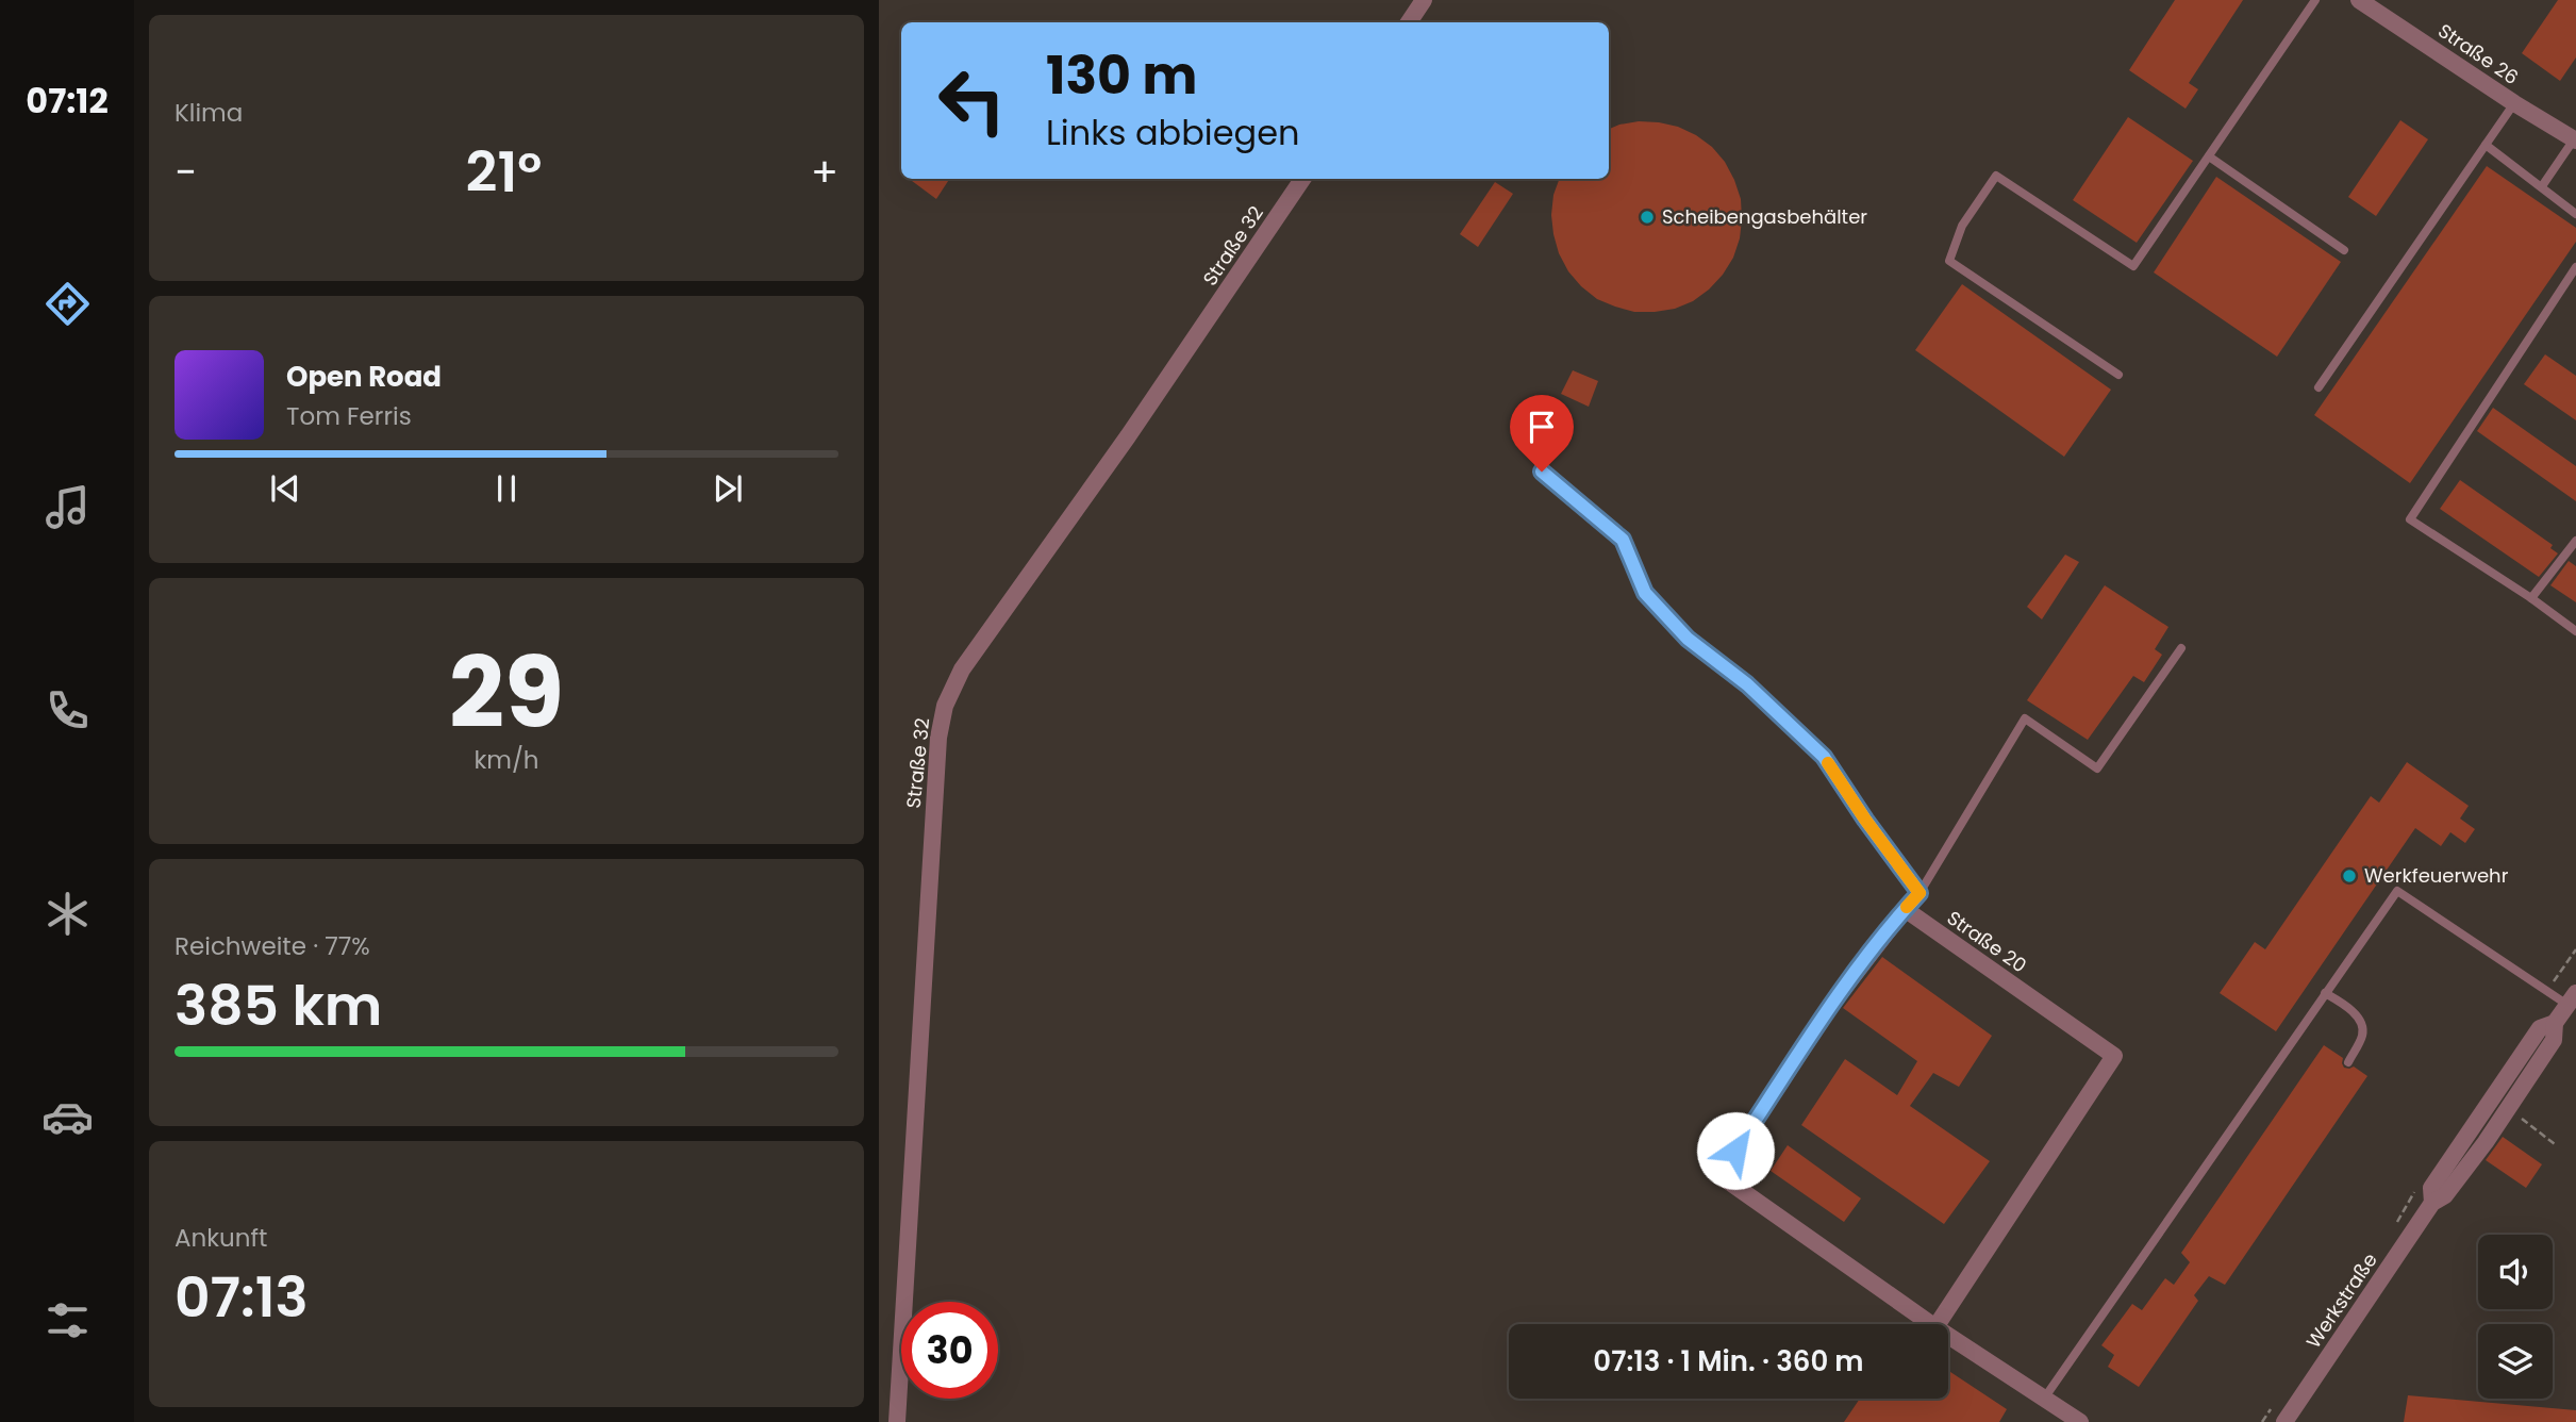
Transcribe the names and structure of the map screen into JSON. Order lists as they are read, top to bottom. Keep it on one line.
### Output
{"streets":{"street":["Straße 26","Straße 32","Straße 20","Werkstraße"]},"places":["Scheibengasbehälter","Werkfeuerwehr"],"page":{"tabs":"07:12","tile":["Klima",["29","km/h"],["Reichweite · 77%","385 km"],["Ankunft","07:13"]],"turn":["130 m","Links abbiegen"],"heat":["−","21°","+"],"song":["Open Road","Tom Ferris"],"limit":"30","trip":"07:13 · 1 Min. · 360 m"}}
